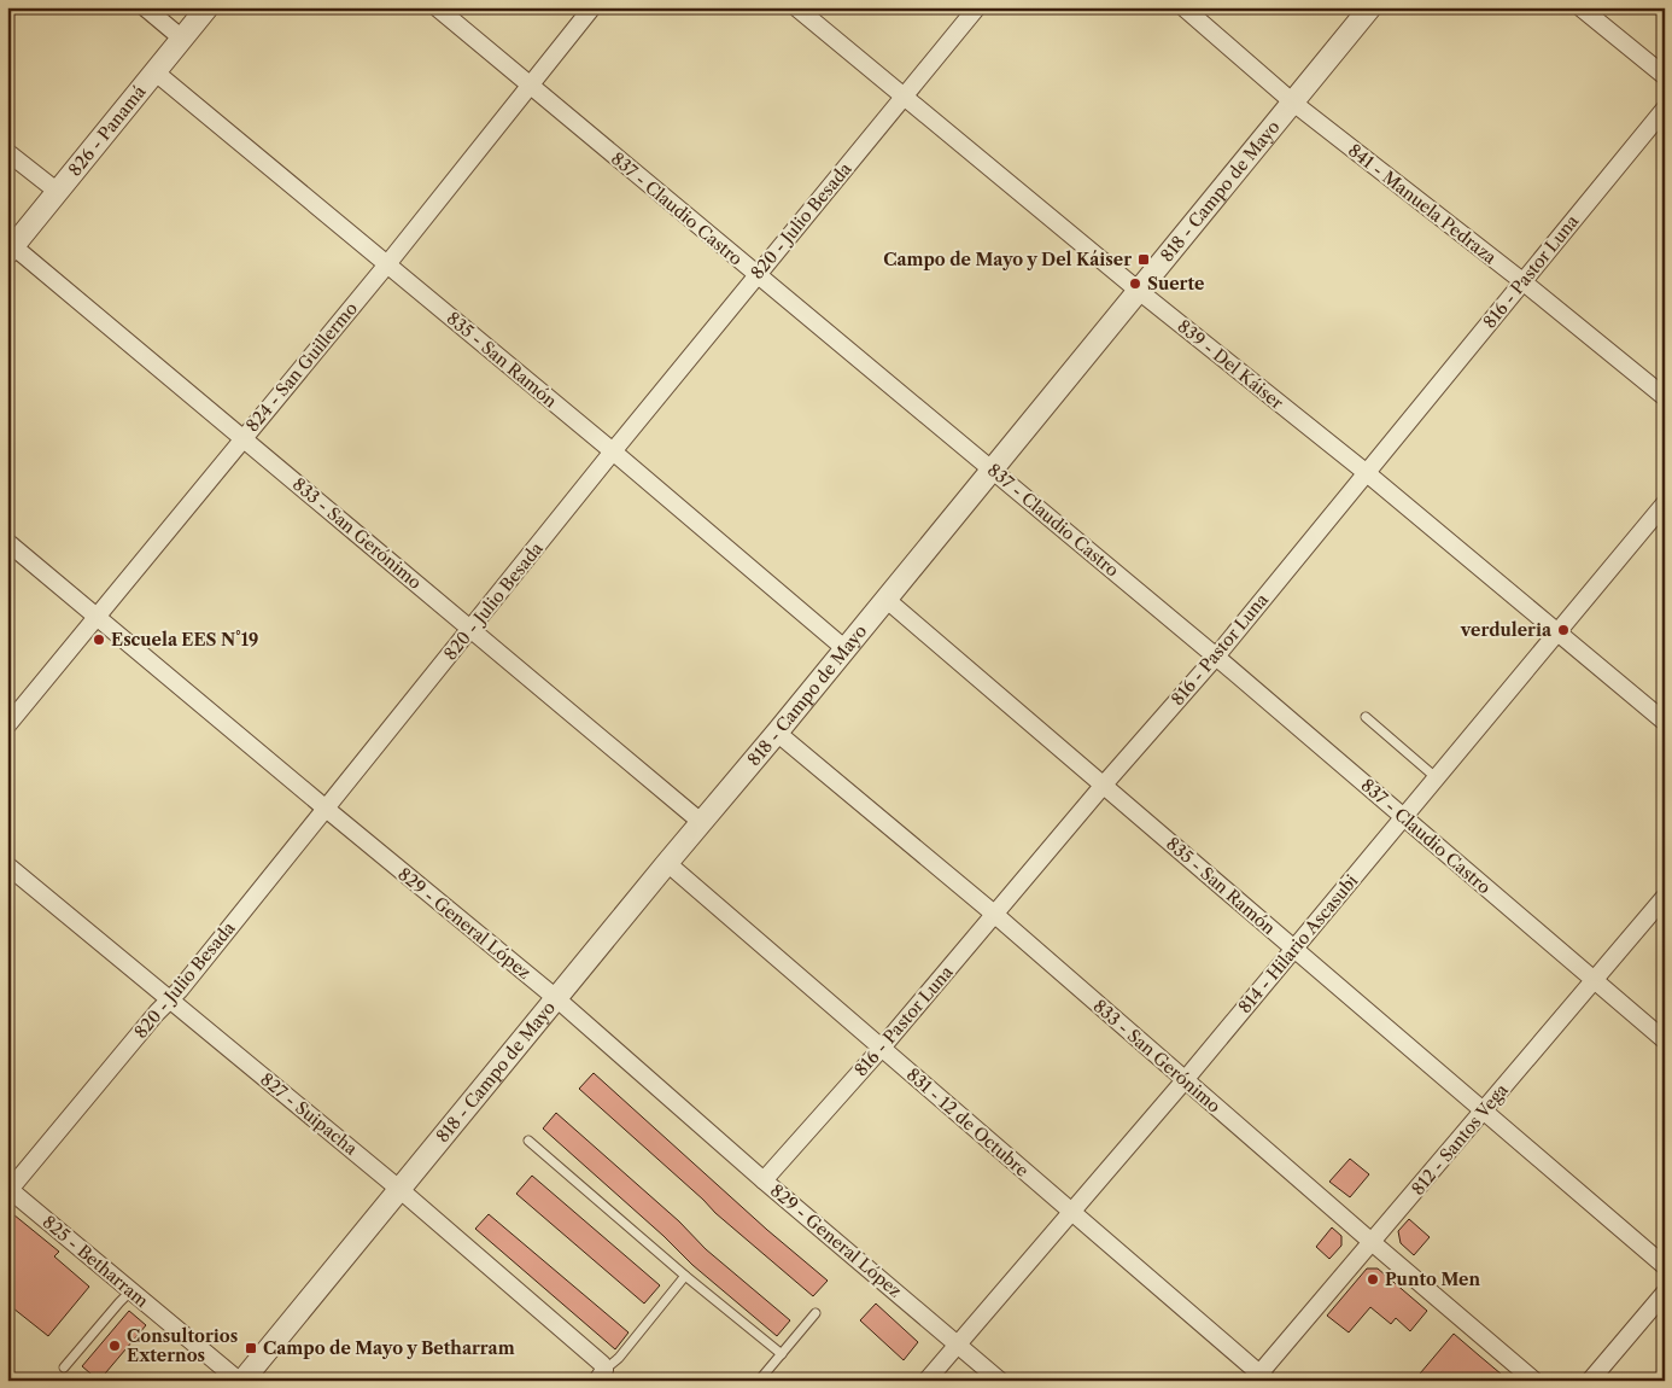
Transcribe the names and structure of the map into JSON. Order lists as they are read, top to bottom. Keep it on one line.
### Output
{"streets":{"street":["826 - Panamá","818 - Campo de Mayo","841 - Manuela Pedraza","837 - Claudio Castro","820 - Julio Besada","816 - Pastor Luna","835 - San Ramón","839 - Del Káiser","824 - San Guillermo","833 - San Gerónimo","829 - General López","814 - Hilario Ascasubi","827 - Suipacha","831 - 12 de Octubre","812 - Santos Vega","825 - Betharram"]},"crossings":[["826 - Panamá","835 - San Ramón"],["826 - Panamá","833 - San Gerónimo"],["818 - Campo de Mayo","841 - Manuela Pedraza"],["818 - Campo de Mayo","837 - Claudio Castro"],["818 - Campo de Mayo","835 - San Ramón"],["818 - Campo de Mayo","839 - Del Káiser"],["818 - Campo de Mayo","833 - San Gerónimo"],["818 - Campo de Mayo","829 - General López"],["818 - Campo de Mayo","827 - Suipacha"],["818 - Campo de Mayo","831 - 12 de Octubre"],["818 - Campo de Mayo","825 - Betharram"],["841 - Manuela Pedraza","816 - Pastor Luna"],["837 - Claudio Castro","820 - Julio Besada"],["837 - Claudio Castro","816 - Pastor Luna"],["837 - Claudio Castro","824 - San Guillermo"],["837 - Claudio Castro","814 - Hilario Ascasubi"],["837 - Claudio Castro","812 - Santos Vega"],["820 - Julio Besada","835 - San Ramón"],["820 - Julio Besada","839 - Del Káiser"],["820 - Julio Besada","833 - San Gerónimo"],["820 - Julio Besada","829 - General López"],["820 - Julio Besada","827 - Suipacha"],["820 - Julio Besada","825 - Betharram"],["816 - Pastor Luna","835 - San Ramón"],["816 - Pastor Luna","839 - Del Káiser"],["816 - Pastor Luna","833 - San Gerónimo"],["816 - Pastor Luna","829 - General López"],["816 - Pastor Luna","831 - 12 de Octubre"],["835 - San Ramón","824 - San Guillermo"],["835 - San Ramón","814 - Hilario Ascasubi"],["835 - San Ramón","812 - Santos Vega"],["839 - Del Káiser","814 - Hilario Ascasubi"],["824 - San Guillermo","833 - San Gerónimo"],["824 - San Guillermo","829 - General López"],["833 - San Gerónimo","814 - Hilario Ascasubi"],["833 - San Gerónimo","812 - Santos Vega"],["829 - General López","814 - Hilario Ascasubi"],["814 - Hilario Ascasubi","831 - 12 de Octubre"],["831 - 12 de Octubre","812 - Santos Vega"]],"places":{"transit":["Campo de Mayo y Del Káiser","Campo de Mayo y Betharram"],"other":["Suerte","verduleria","Escuela EES N°19","Punto Men","Consultorios Externos"]}}
